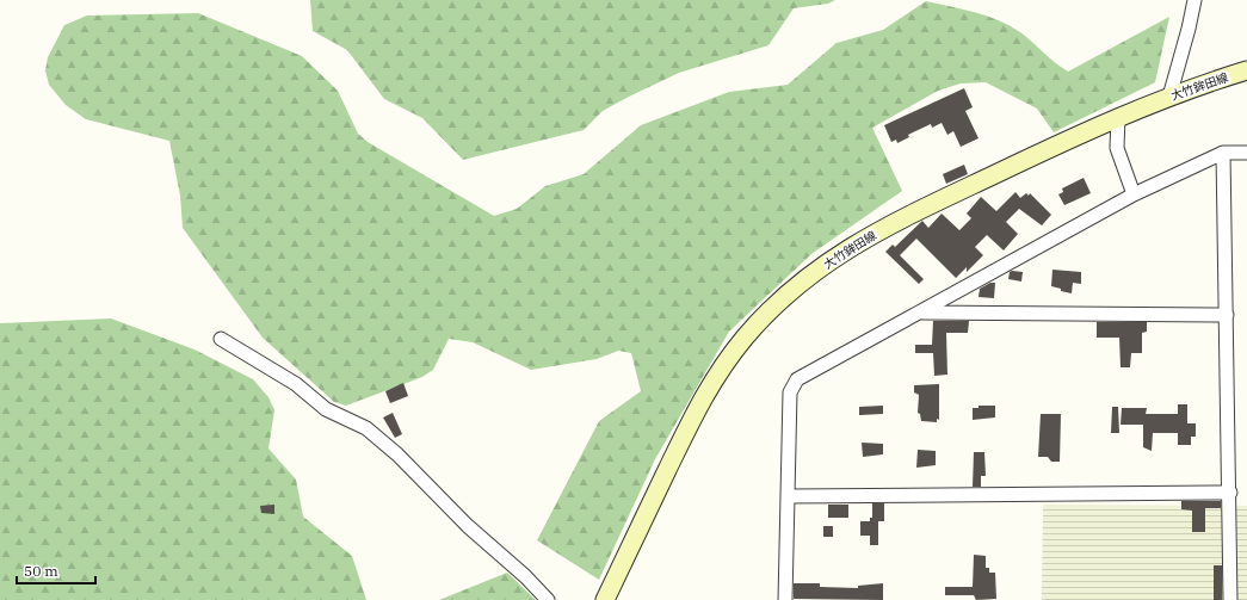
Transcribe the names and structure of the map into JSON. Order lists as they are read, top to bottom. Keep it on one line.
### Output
{"streets":{"main road":["大竹鉾田線"]},"scale_bar":"50 m"}
